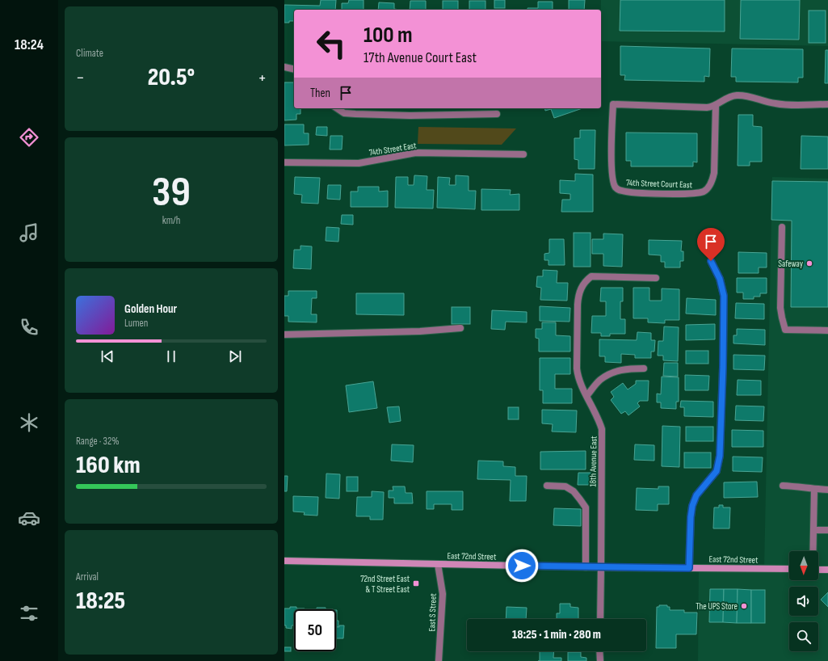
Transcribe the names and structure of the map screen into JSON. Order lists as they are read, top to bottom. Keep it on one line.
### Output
{"streets":{"main road":["East 72nd Street"],"street":["74th Street East","74th Street Court East","18th Avenue East","East S Street"]},"crossings":[["18th Avenue East","East 72nd Street"],["East 72nd Street","East S Street"]],"places":{"other":["Safeway","The UPS Store"],"transit":["72nd Street East & T Street East"]},"north":"bottom","page":{"tabs":"18:24","tile":["Climate",["39","km/h"],["Range · 32%","160 km"],["Arrival","18:25"]],"turn":["100 m","17th Avenue Court East"],"heat":["−","20.5°","+"],"then":"Then","song":["Golden Hour","Lumen"],"limit":"50","trip":"18:25 · 1 min · 280 m"}}
